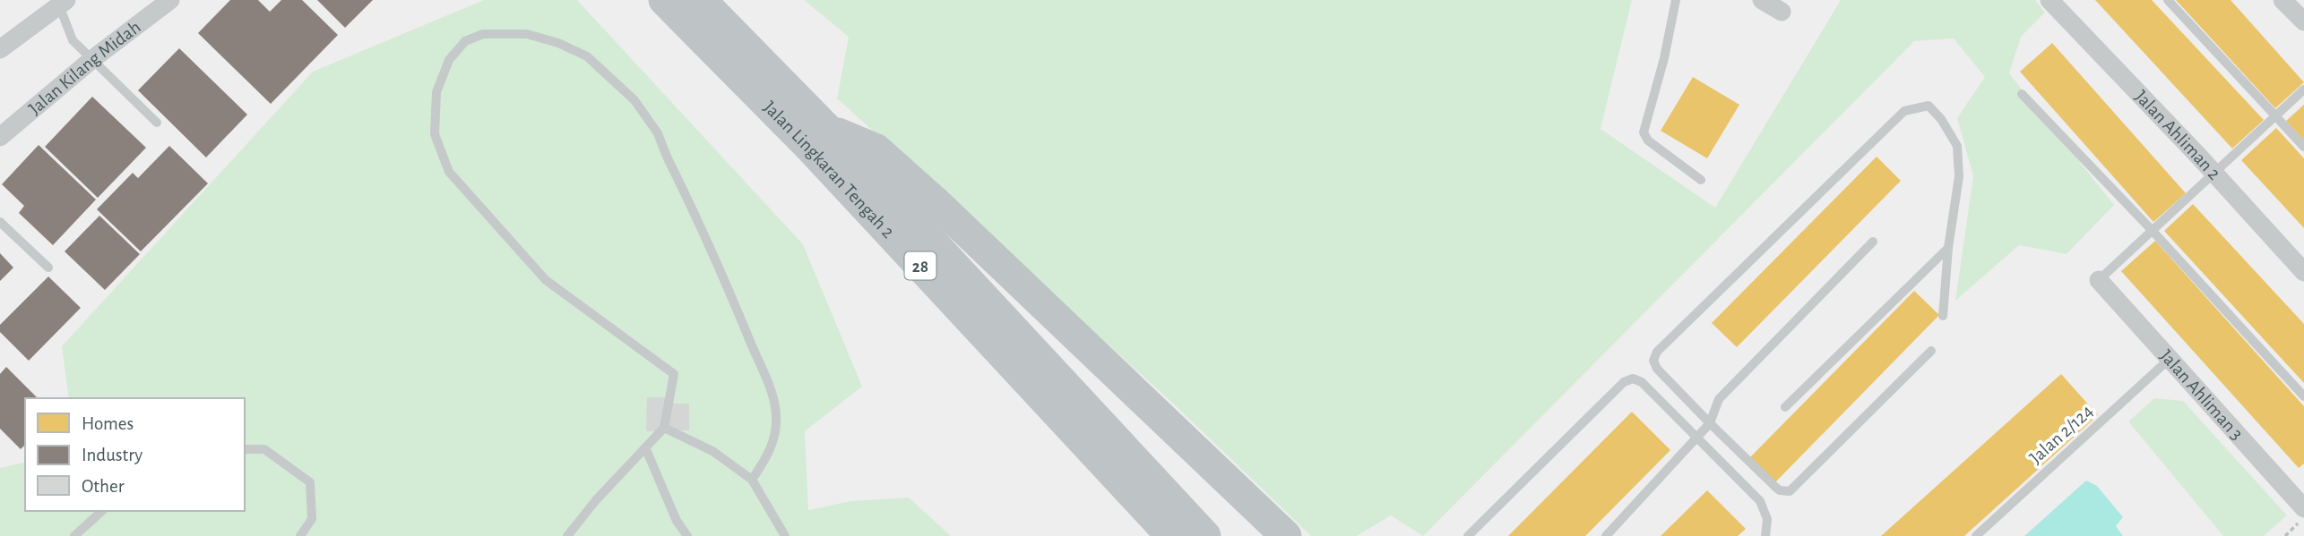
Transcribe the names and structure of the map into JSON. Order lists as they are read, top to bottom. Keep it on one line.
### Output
{"streets":{"highway":["Jalan Lingkaran Tengah 2","28"],"street":["Jalan Kilang Midah","Jalan Ahliman 2","Jalan Ahliman 3"],"lane":["Jalan 2/124"]},"crossings":[["Jalan Ahliman 3","Jalan 2/124"]],"legend":["Homes","Industry","Other"]}
